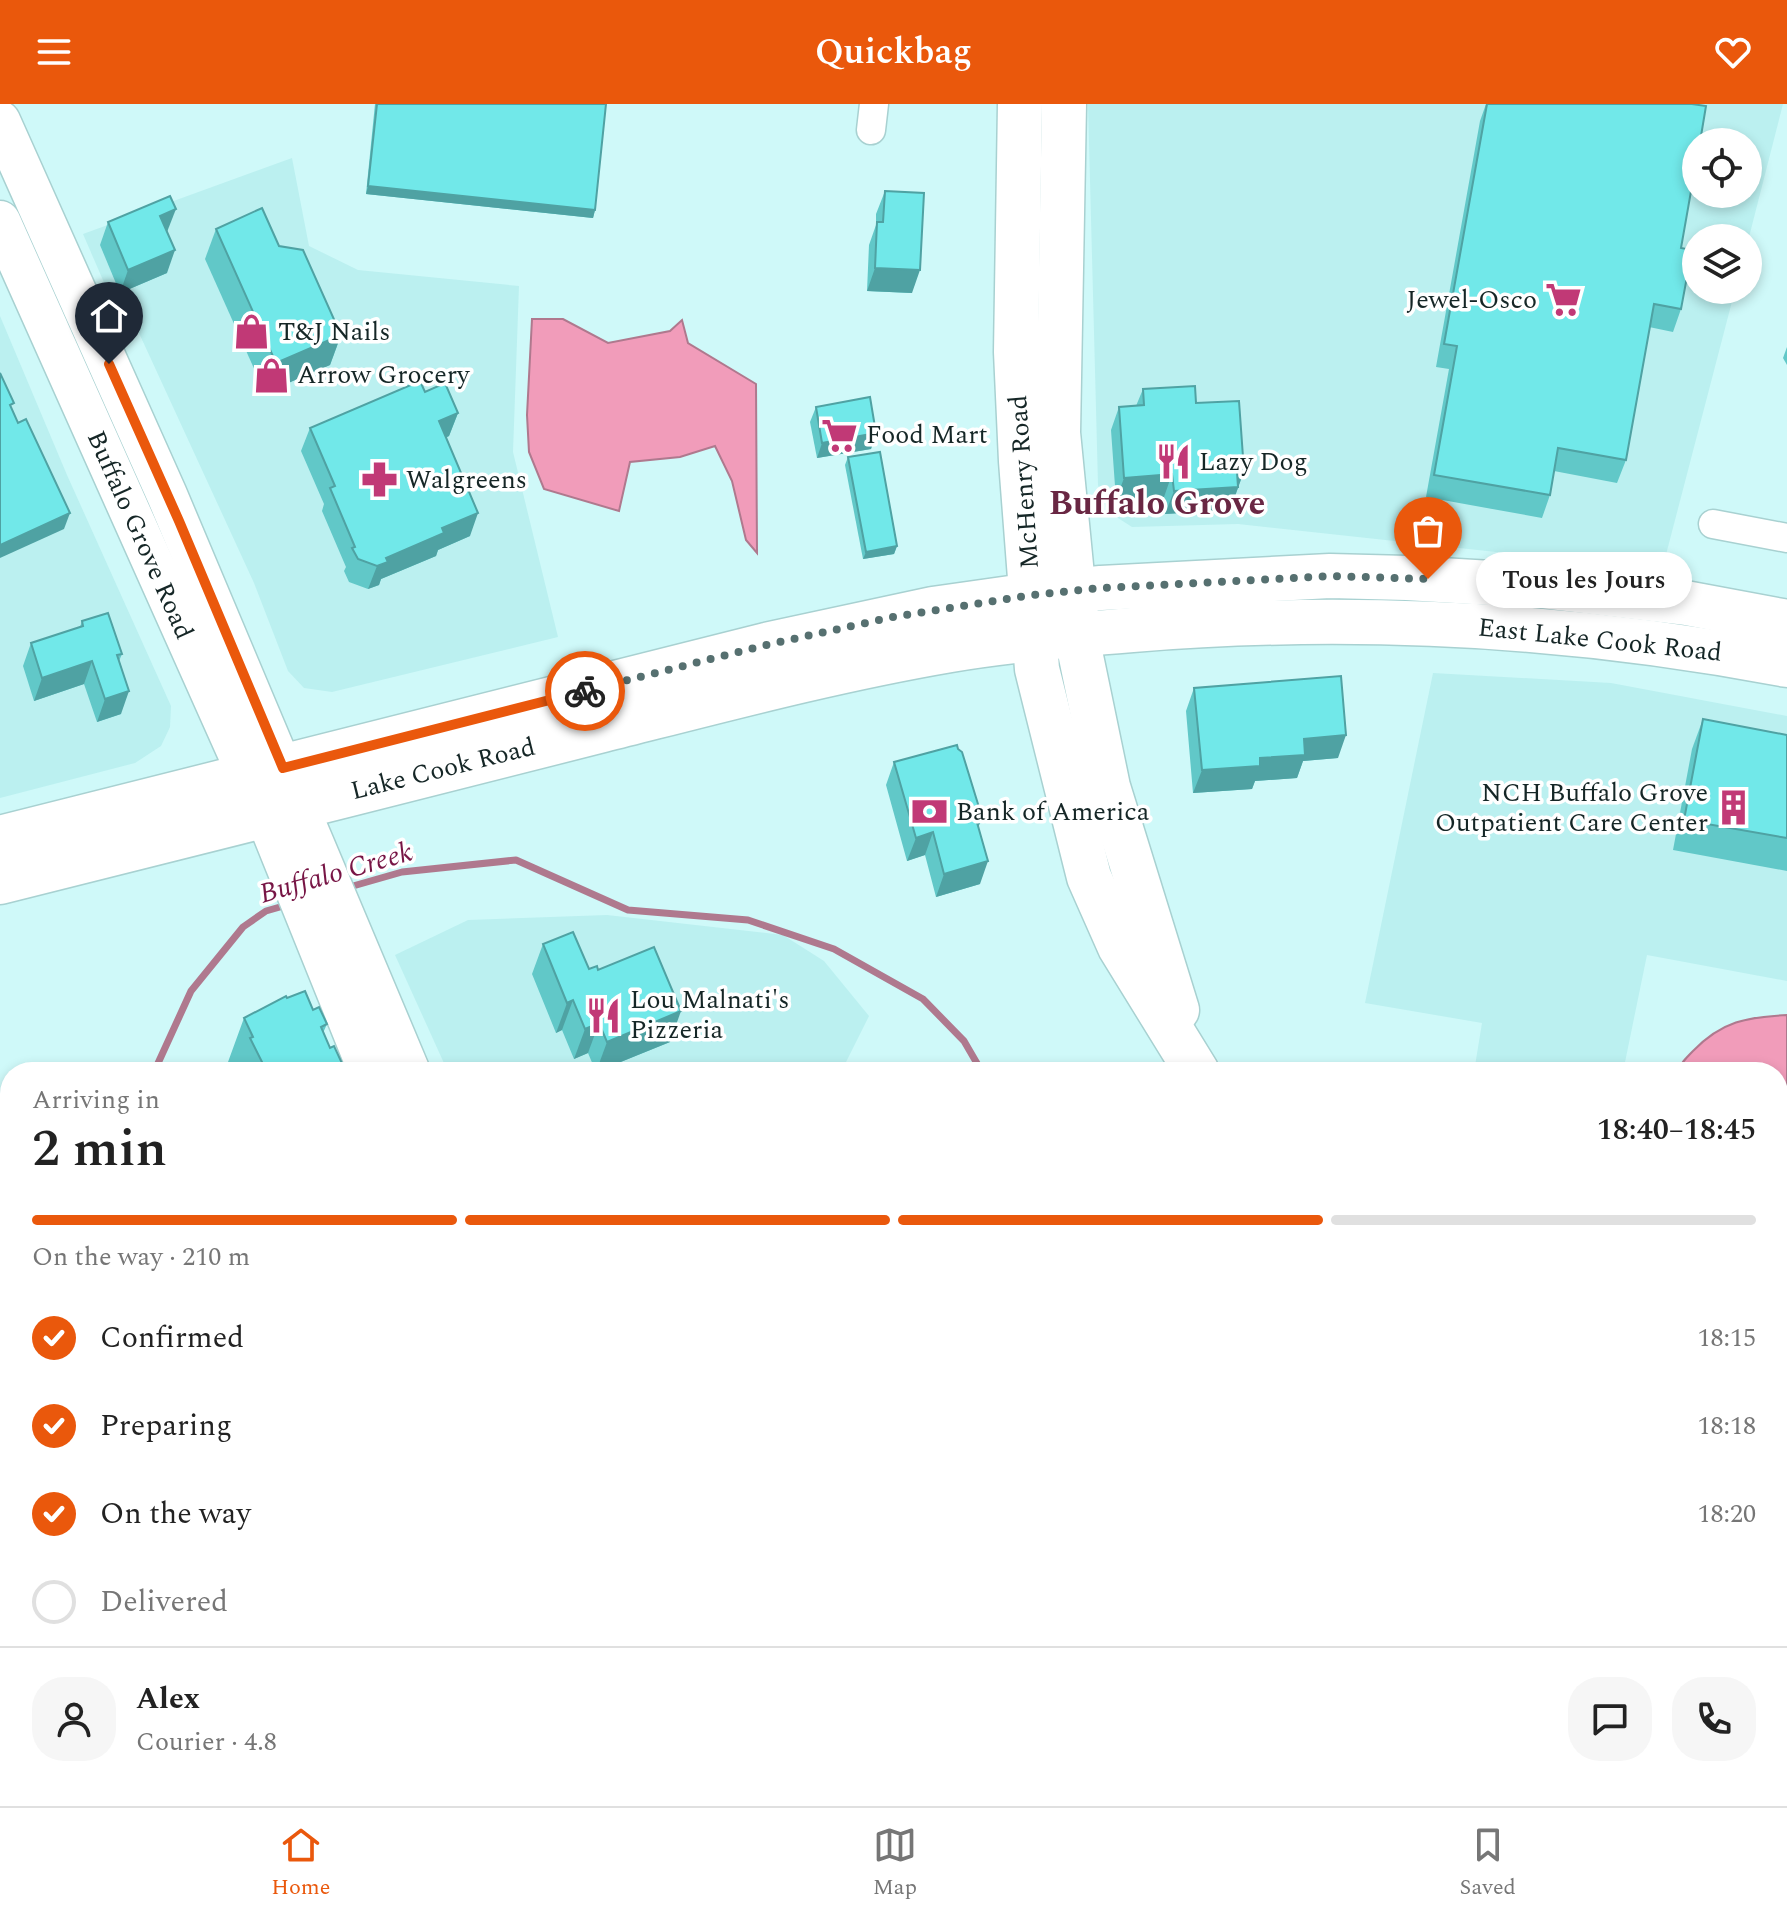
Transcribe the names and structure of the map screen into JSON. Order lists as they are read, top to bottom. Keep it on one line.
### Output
{"streets":{"main road":["McHenry Road","Buffalo Grove Road","East Lake Cook Road","Lake Cook Road"]},"crossings":[["McHenry Road","East Lake Cook Road"],["McHenry Road","Lake Cook Road"],["Buffalo Grove Road","Lake Cook Road"],["East Lake Cook Road","Lake Cook Road"]],"districts":["Buffalo Grove"],"water":["Buffalo Creek"],"places":{"supermarket":["Jewel-Osco","Food Mart"],"shop":["T&J Nails","Arrow Grocery"],"restaurant":["Lazy Dog","Lou Malnati's Pizzeria"],"pharmacy":["Walgreens"],"other":["Tous les Jours"],"building":["NCH Buffalo Grove Outpatient Care Center"],"bank":["Bank of America"]},"page":{"header":"Quickbag","bubble":"Tous les Jours","heading":["2 min","Arriving in","18:40–18:45"],"panel":["Alex","Courier · 4.8"],"bar":"On the way · 210 m","list":[["Confirmed","18:15"],["Preparing","18:18"],["On the way","18:20"],"Delivered"],"tabs":["Home","Map","Saved"]}}
